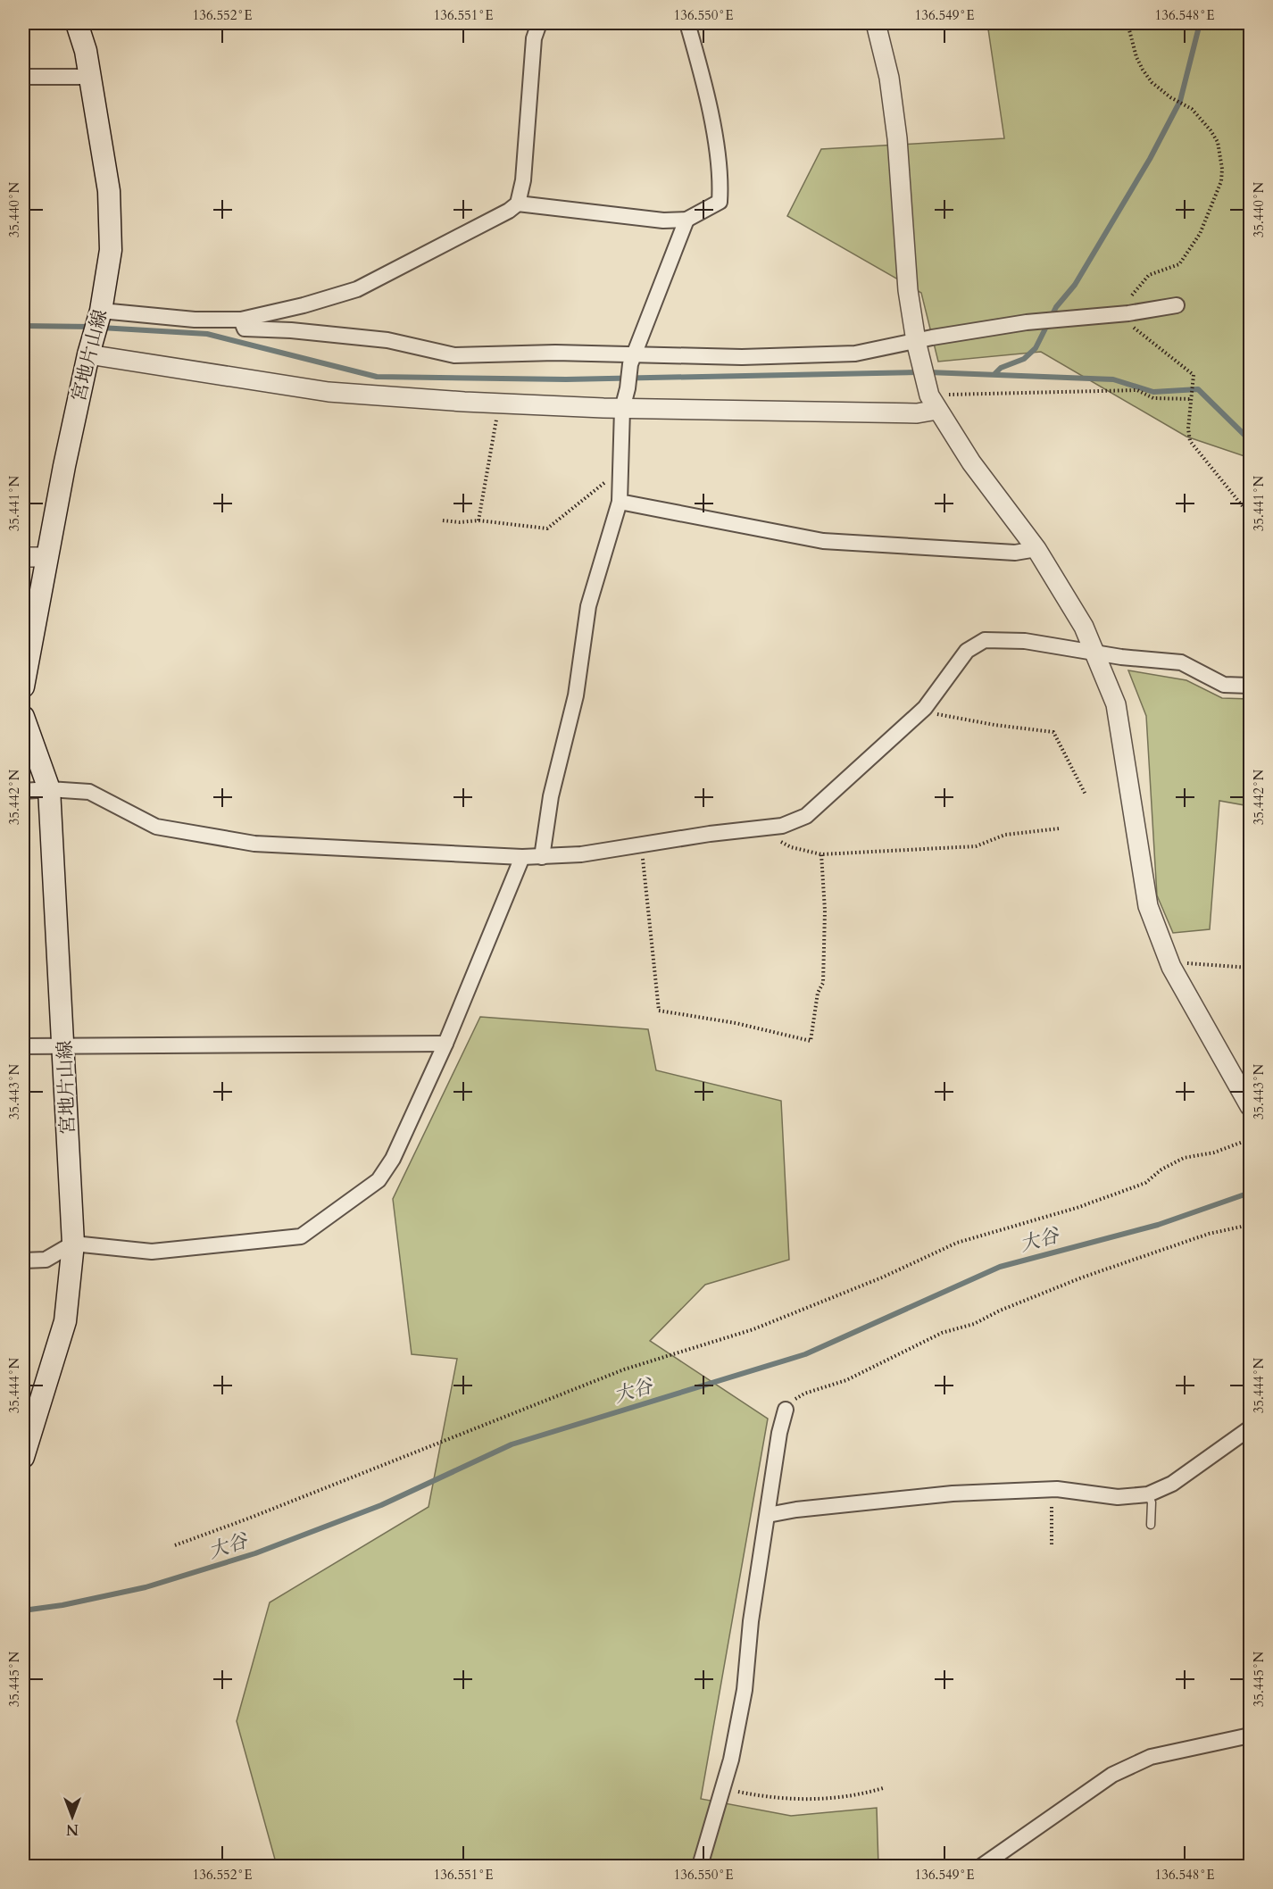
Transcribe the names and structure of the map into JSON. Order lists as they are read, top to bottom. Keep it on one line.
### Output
{"streets":{"main road":["宮地片山線"]},"water":["大谷"],"north":"bottom","coordinates":["136.552°E","136.551°E","136.550°E","136.549°E","136.548°E","35.440°N","35.441°N","35.442°N","35.443°N","35.444°N","35.445°N"]}
